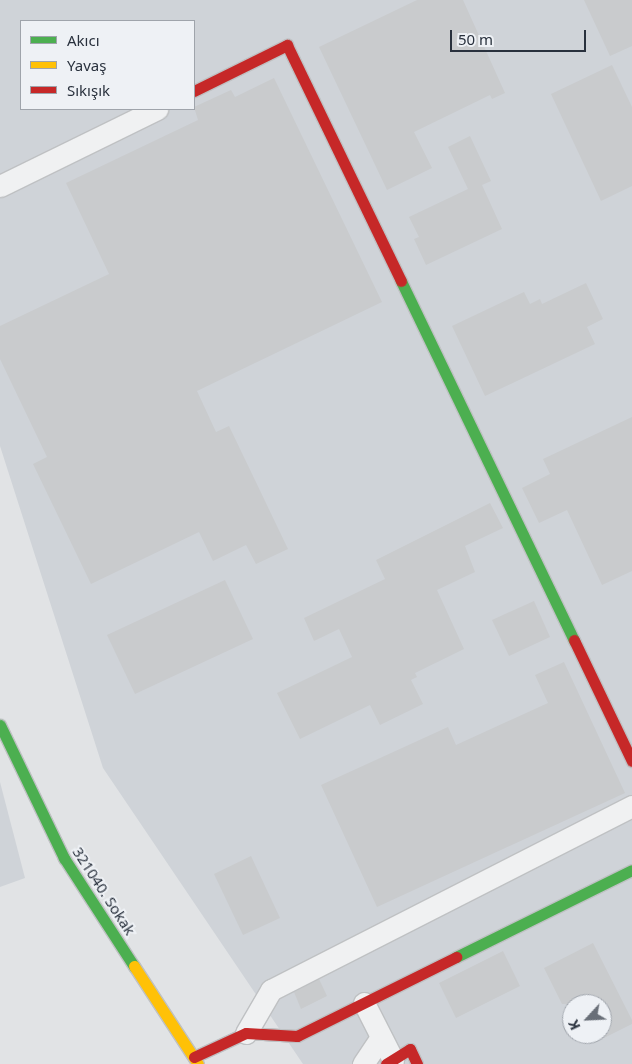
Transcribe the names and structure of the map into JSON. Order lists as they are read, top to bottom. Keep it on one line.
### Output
{"streets":{"street":["321040. Sokak"]},"legend":["Akıcı","Yavaş","Sıkışık"],"scale_bar":"50 m","north":"bottom left"}
